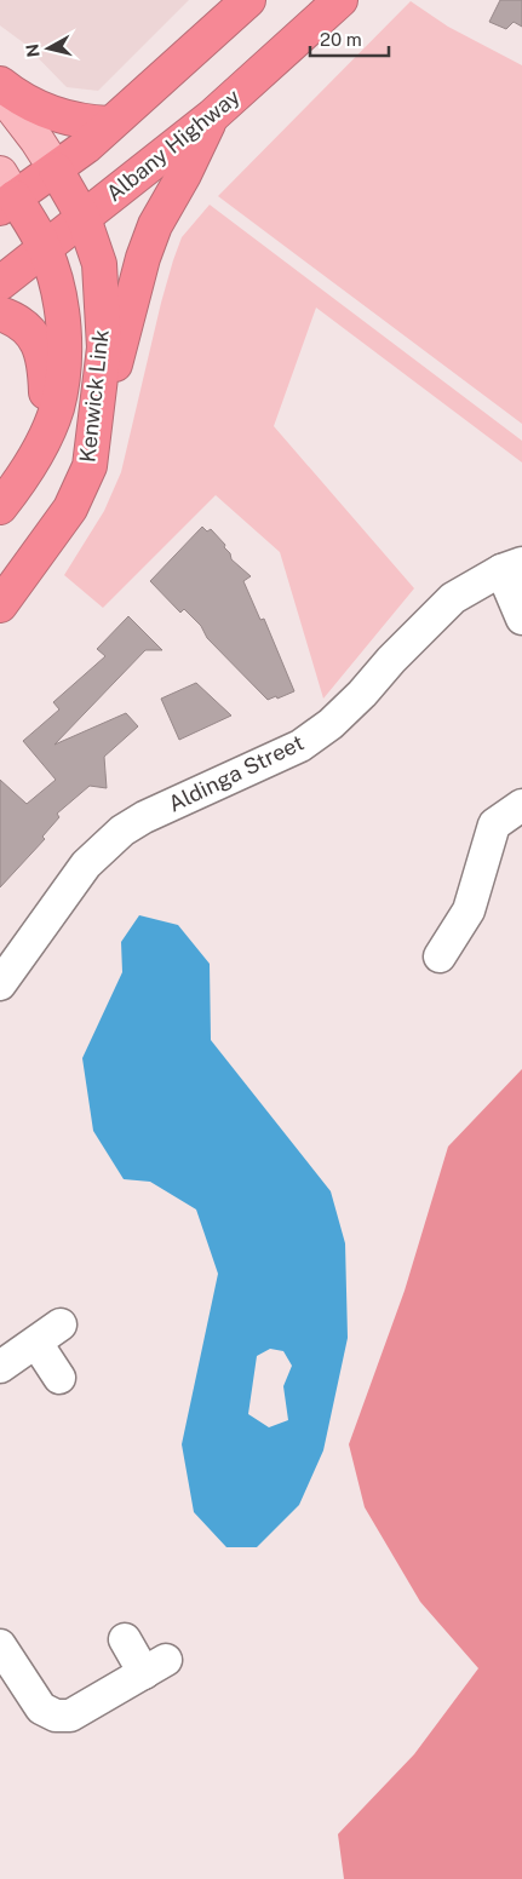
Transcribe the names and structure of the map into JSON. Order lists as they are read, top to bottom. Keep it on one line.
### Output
{"streets":{"highway":["Albany Highway","Kenwick Link"],"street":["Aldinga Street"]},"crossings":[["Albany Highway","Kenwick Link"]],"scale_bar":"20 m","north":"left"}
